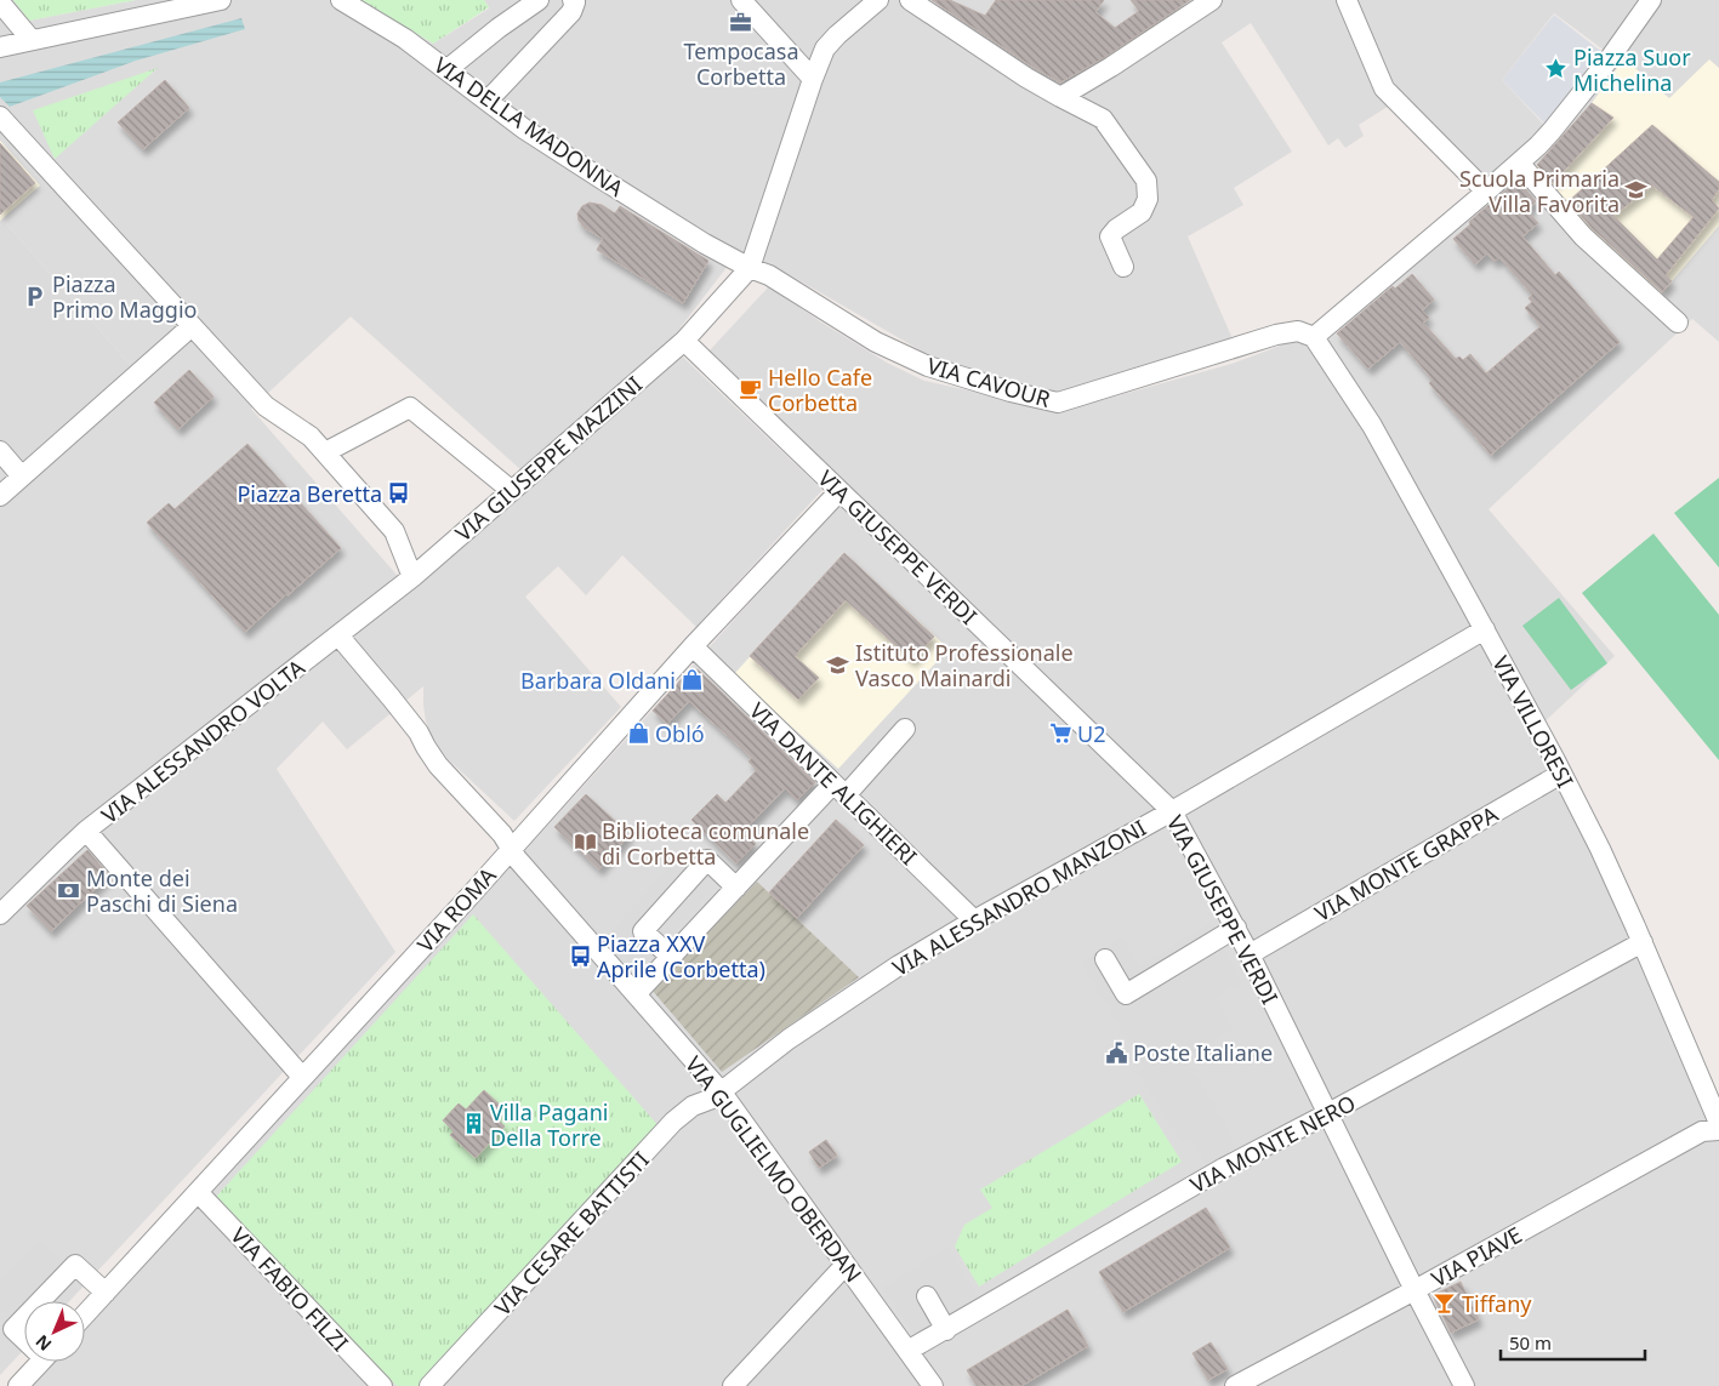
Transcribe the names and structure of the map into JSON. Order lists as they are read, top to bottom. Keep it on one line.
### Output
{"streets":{"street":["VIA DELLA MADONNA","VIA CAVOUR","VIA GIUSEPPE MAZZINI","VIA GIUSEPPE VERDI","VIA VILLORESI","VIA ALESSANDRO VOLTA","VIA DANTE ALIGHIERI","VIA MONTE GRAPPA","VIA ALESSANDRO MANZONI","VIA ROMA","VIA MONTE NERO","VIA GUGLIELMO OBERDAN","VIA CESARE BATTISTI","VIA PIAVE","VIA FABIO FILZI"]},"crossings":[["VIA DELLA MADONNA","VIA CAVOUR"],["VIA DELLA MADONNA","VIA GIUSEPPE MAZZINI"],["VIA CAVOUR","VIA GIUSEPPE MAZZINI"],["VIA CAVOUR","VIA VILLORESI"],["VIA GIUSEPPE MAZZINI","VIA GIUSEPPE VERDI"],["VIA GIUSEPPE MAZZINI","VIA ALESSANDRO VOLTA"],["VIA GIUSEPPE VERDI","VIA MONTE GRAPPA"],["VIA GIUSEPPE VERDI","VIA ALESSANDRO MANZONI"],["VIA GIUSEPPE VERDI","VIA ROMA"],["VIA GIUSEPPE VERDI","VIA MONTE NERO"],["VIA GIUSEPPE VERDI","VIA PIAVE"],["VIA VILLORESI","VIA MONTE GRAPPA"],["VIA VILLORESI","VIA ALESSANDRO MANZONI"],["VIA VILLORESI","VIA MONTE NERO"],["VIA ALESSANDRO VOLTA","VIA GUGLIELMO OBERDAN"],["VIA DANTE ALIGHIERI","VIA ALESSANDRO MANZONI"],["VIA DANTE ALIGHIERI","VIA ROMA"],["VIA ALESSANDRO MANZONI","VIA GUGLIELMO OBERDAN"],["VIA ALESSANDRO MANZONI","VIA CESARE BATTISTI"],["VIA ROMA","VIA GUGLIELMO OBERDAN"],["VIA ROMA","VIA FABIO FILZI"],["VIA MONTE NERO","VIA GUGLIELMO OBERDAN"],["VIA GUGLIELMO OBERDAN","VIA CESARE BATTISTI"]],"places":{"office":["Tempocasa Corbetta"],"place":["Piazza Suor Michelina"],"school or university":["Scuola Primaria Villa Favorita","Istituto Professionale Vasco Mainardi"],"parking":["Piazza Primo Maggio"],"cafe":["Hello Cafe Corbetta"],"bus stop":["Piazza Beretta","Piazza XXV Aprile (Corbetta)"],"shop":["Barbara Oldani","Obló"],"supermarket":["U2"],"library":["Biblioteca comunale di Corbetta"],"bank":["Monte dei Paschi di Siena"],"public building":["Poste Italiane"],"building":["Villa Pagani Della Torre"],"bar":["Tiffany"]},"scale_bar":"50 m","north":"bottom left"}
